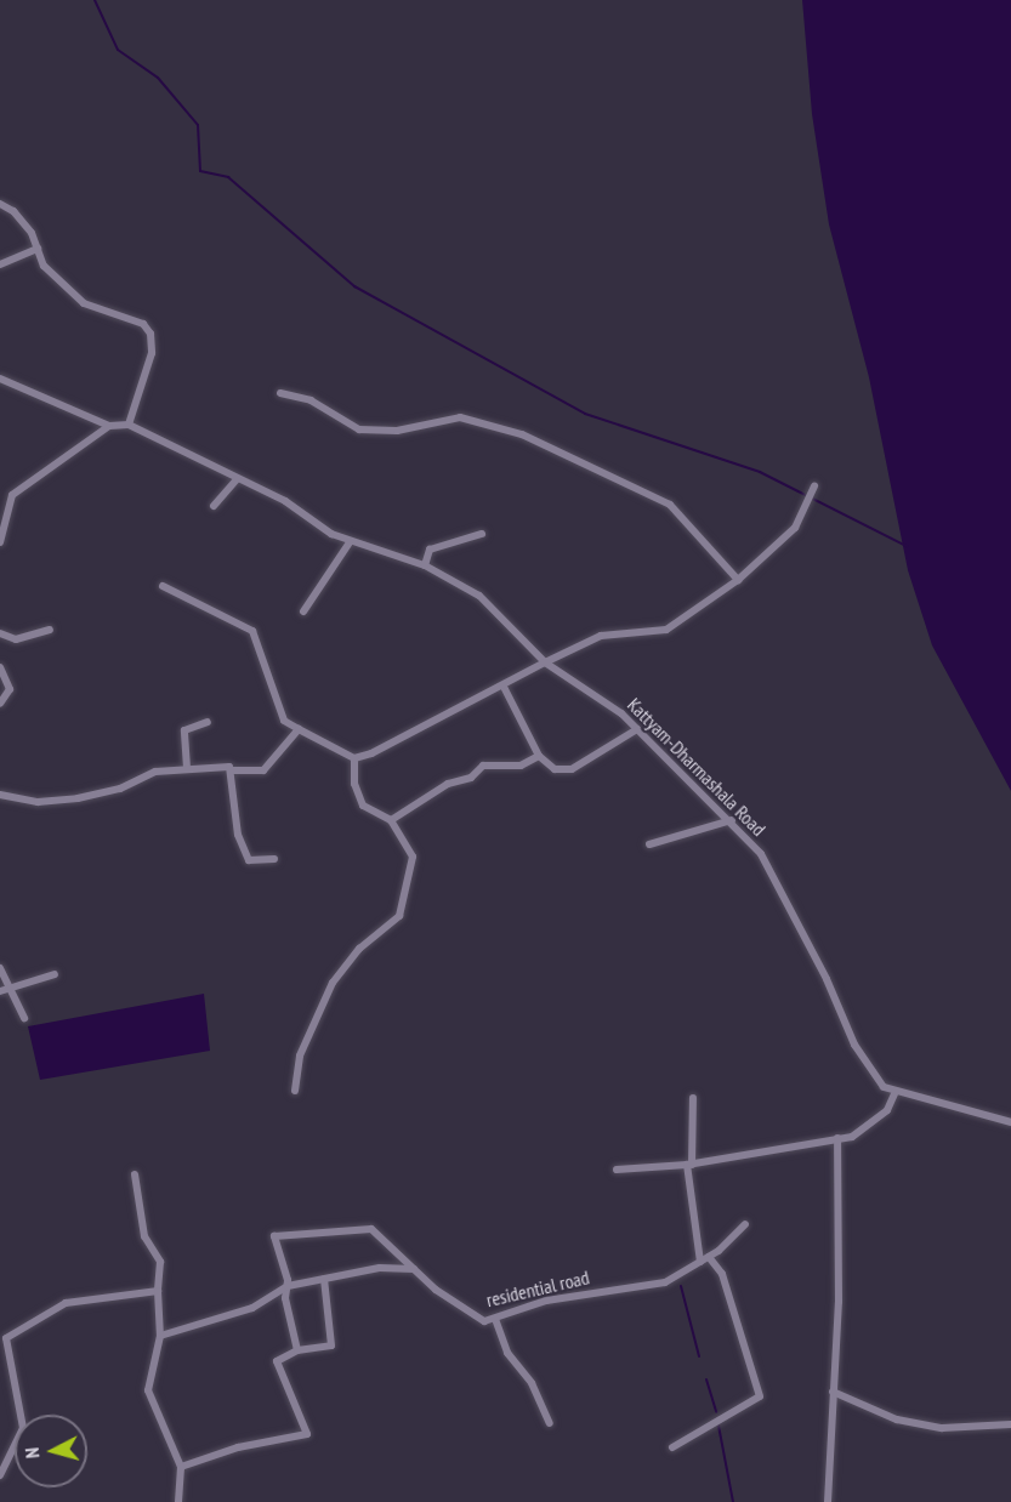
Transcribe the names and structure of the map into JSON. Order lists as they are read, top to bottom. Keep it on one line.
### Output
{"streets":{"street":["Kattyam-Dharmashala Road","residential road"]},"north":"left"}
